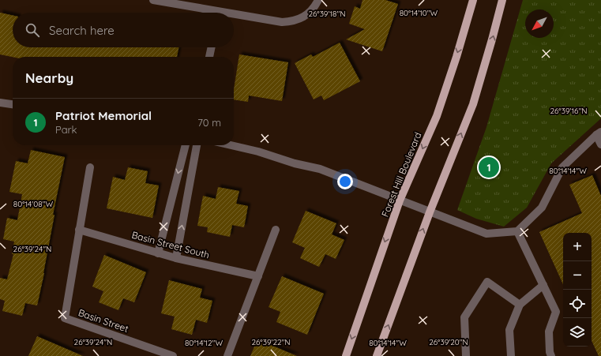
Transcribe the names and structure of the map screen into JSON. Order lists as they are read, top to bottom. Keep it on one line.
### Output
{"streets":{"main road":["Forest Hill Boulevard"],"street":["Basin Street South","Basin Street"]},"crossings":[["Basin Street South","Basin Street"]],"north":"bottom left","page":{"search":"Search here","heading":"Nearby","list":[{"mark":"1","name":"Patriot Memorial","note":"Park","value":"70 m"}],"pins":"1","map_buttons":["+","−"]},"coordinates":["80°14'10\"W","26°39'18\"N","26°39'16\"N","80°14'14\"W","80°14'08\"W","26°39'24\"N","26°39'22\"N","26°39'20\"N","80°14'12\"W"]}
